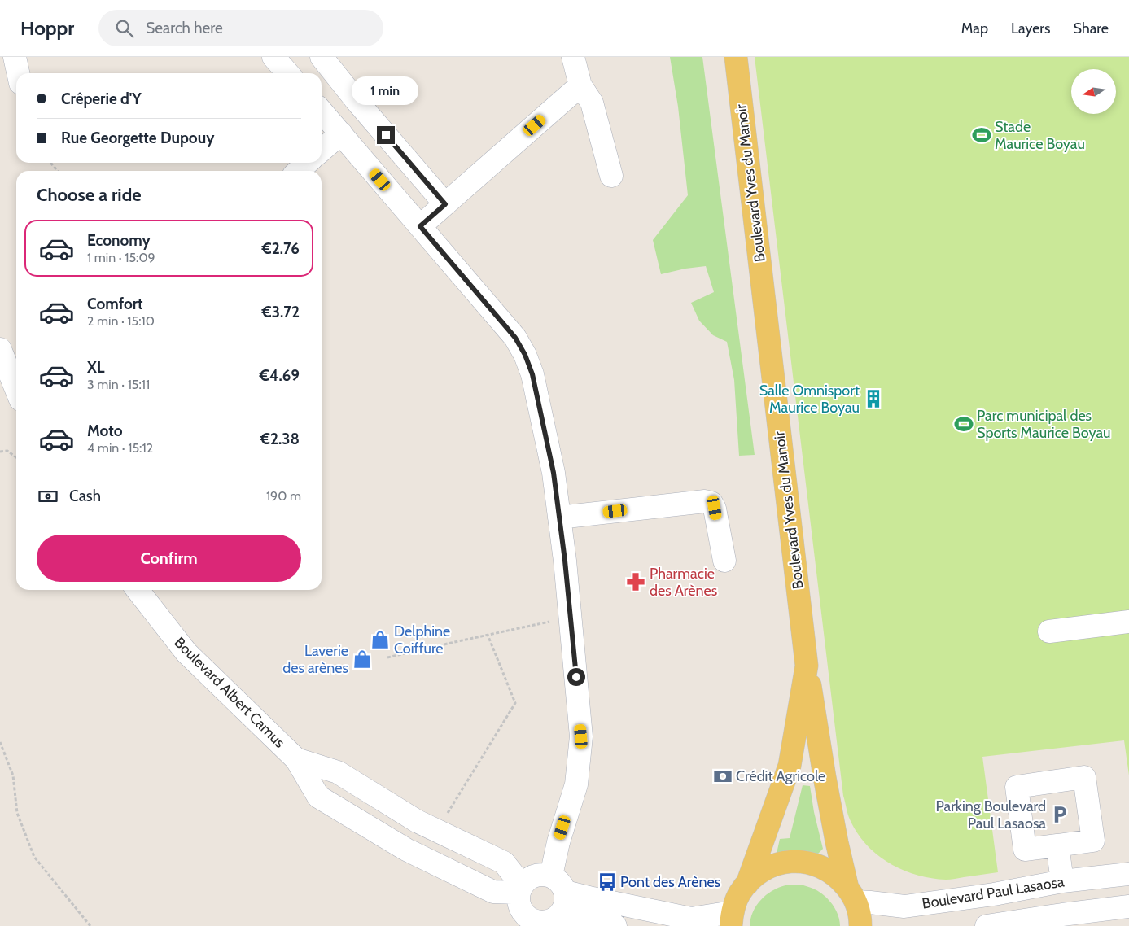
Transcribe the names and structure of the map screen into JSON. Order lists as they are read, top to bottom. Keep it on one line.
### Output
{"streets":{"main road":["Boulevard Yves du Manoir"],"street":["Boulevard Albert Camus","Boulevard Paul Lasaosa"]},"places":{"sports":["Stade Maurice Boyau","Parc municipal des Sports Maurice Boyau"],"building":["Salle Omnisport Maurice Boyau"],"pharmacy":["Pharmacie des Arènes"],"shop":["Delphine Coiffure","Laverie des arènes"],"bank":["Crédit Agricole"],"parking":["Parking Boulevard Paul Lasaosa"],"bus stop":["Pont des Arènes"]},"north":"left","page":{"header":"Hoppr","search":"Search here","nav":["Map","Layers","Share"],"banner":["Crêperie d'Y","Rue Georgette Dupouy"],"bubble":"1 min","heading":"Choose a ride","list":[{"name":"Economy","note":"1 min · 15:09","value":"€2.76"},{"name":"Comfort","note":"2 min · 15:10","value":"€3.72"},{"name":"XL","note":"3 min · 15:11","value":"€4.69"},{"name":"Moto","note":"4 min · 15:12","value":"€2.38"}],"pay":["Cash","190 m"],"buttons":"Confirm"}}
